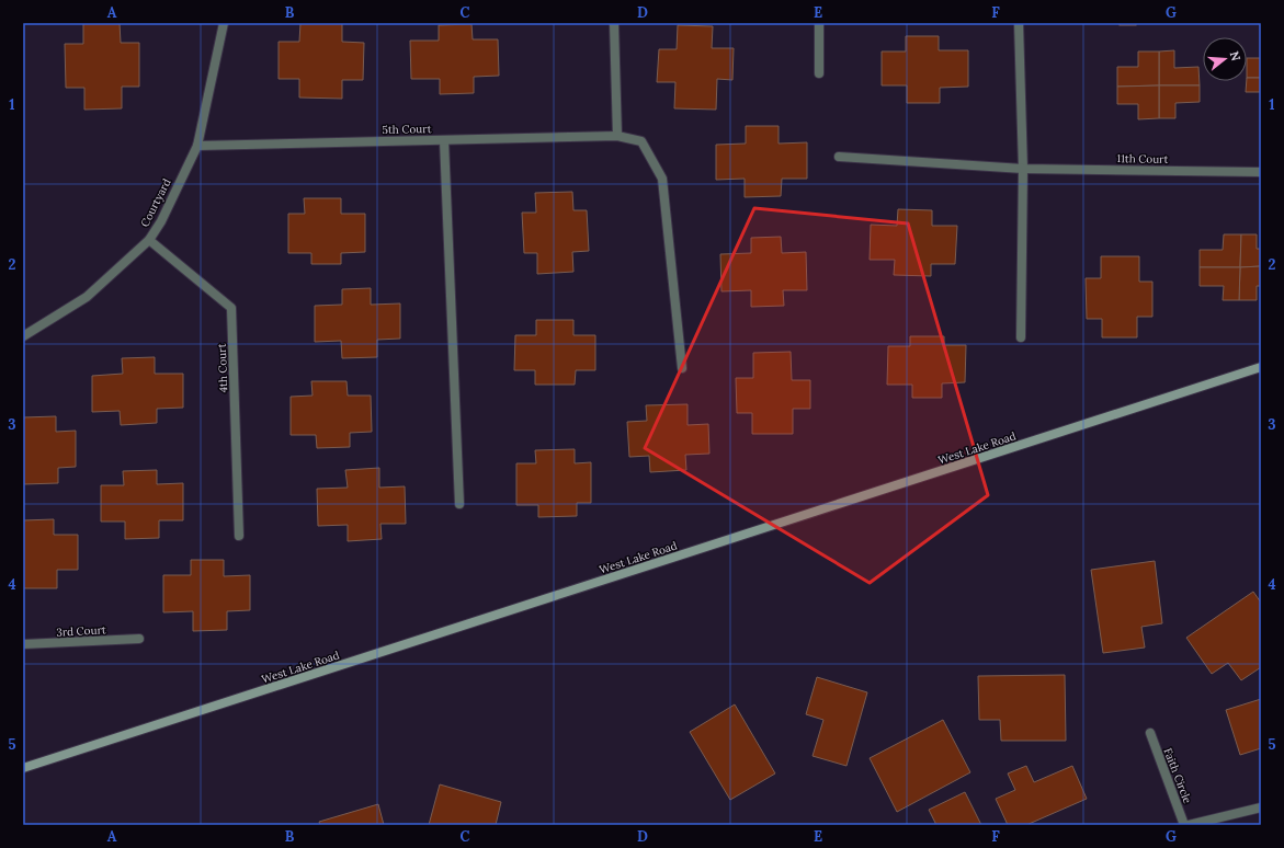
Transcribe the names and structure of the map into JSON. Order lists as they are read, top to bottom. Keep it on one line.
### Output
{"streets":{"street":["5th Court","11th Court","Courtyard","4th Court","West Lake Road","3rd Court","Faith Circle"]},"crossings":[["5th Court","Courtyard"],["Courtyard","4th Court"]],"north":"right","grid":{"columns":["A","B","C","D","E","F","G"],"rows":["1","2","3","4","5"]}}
